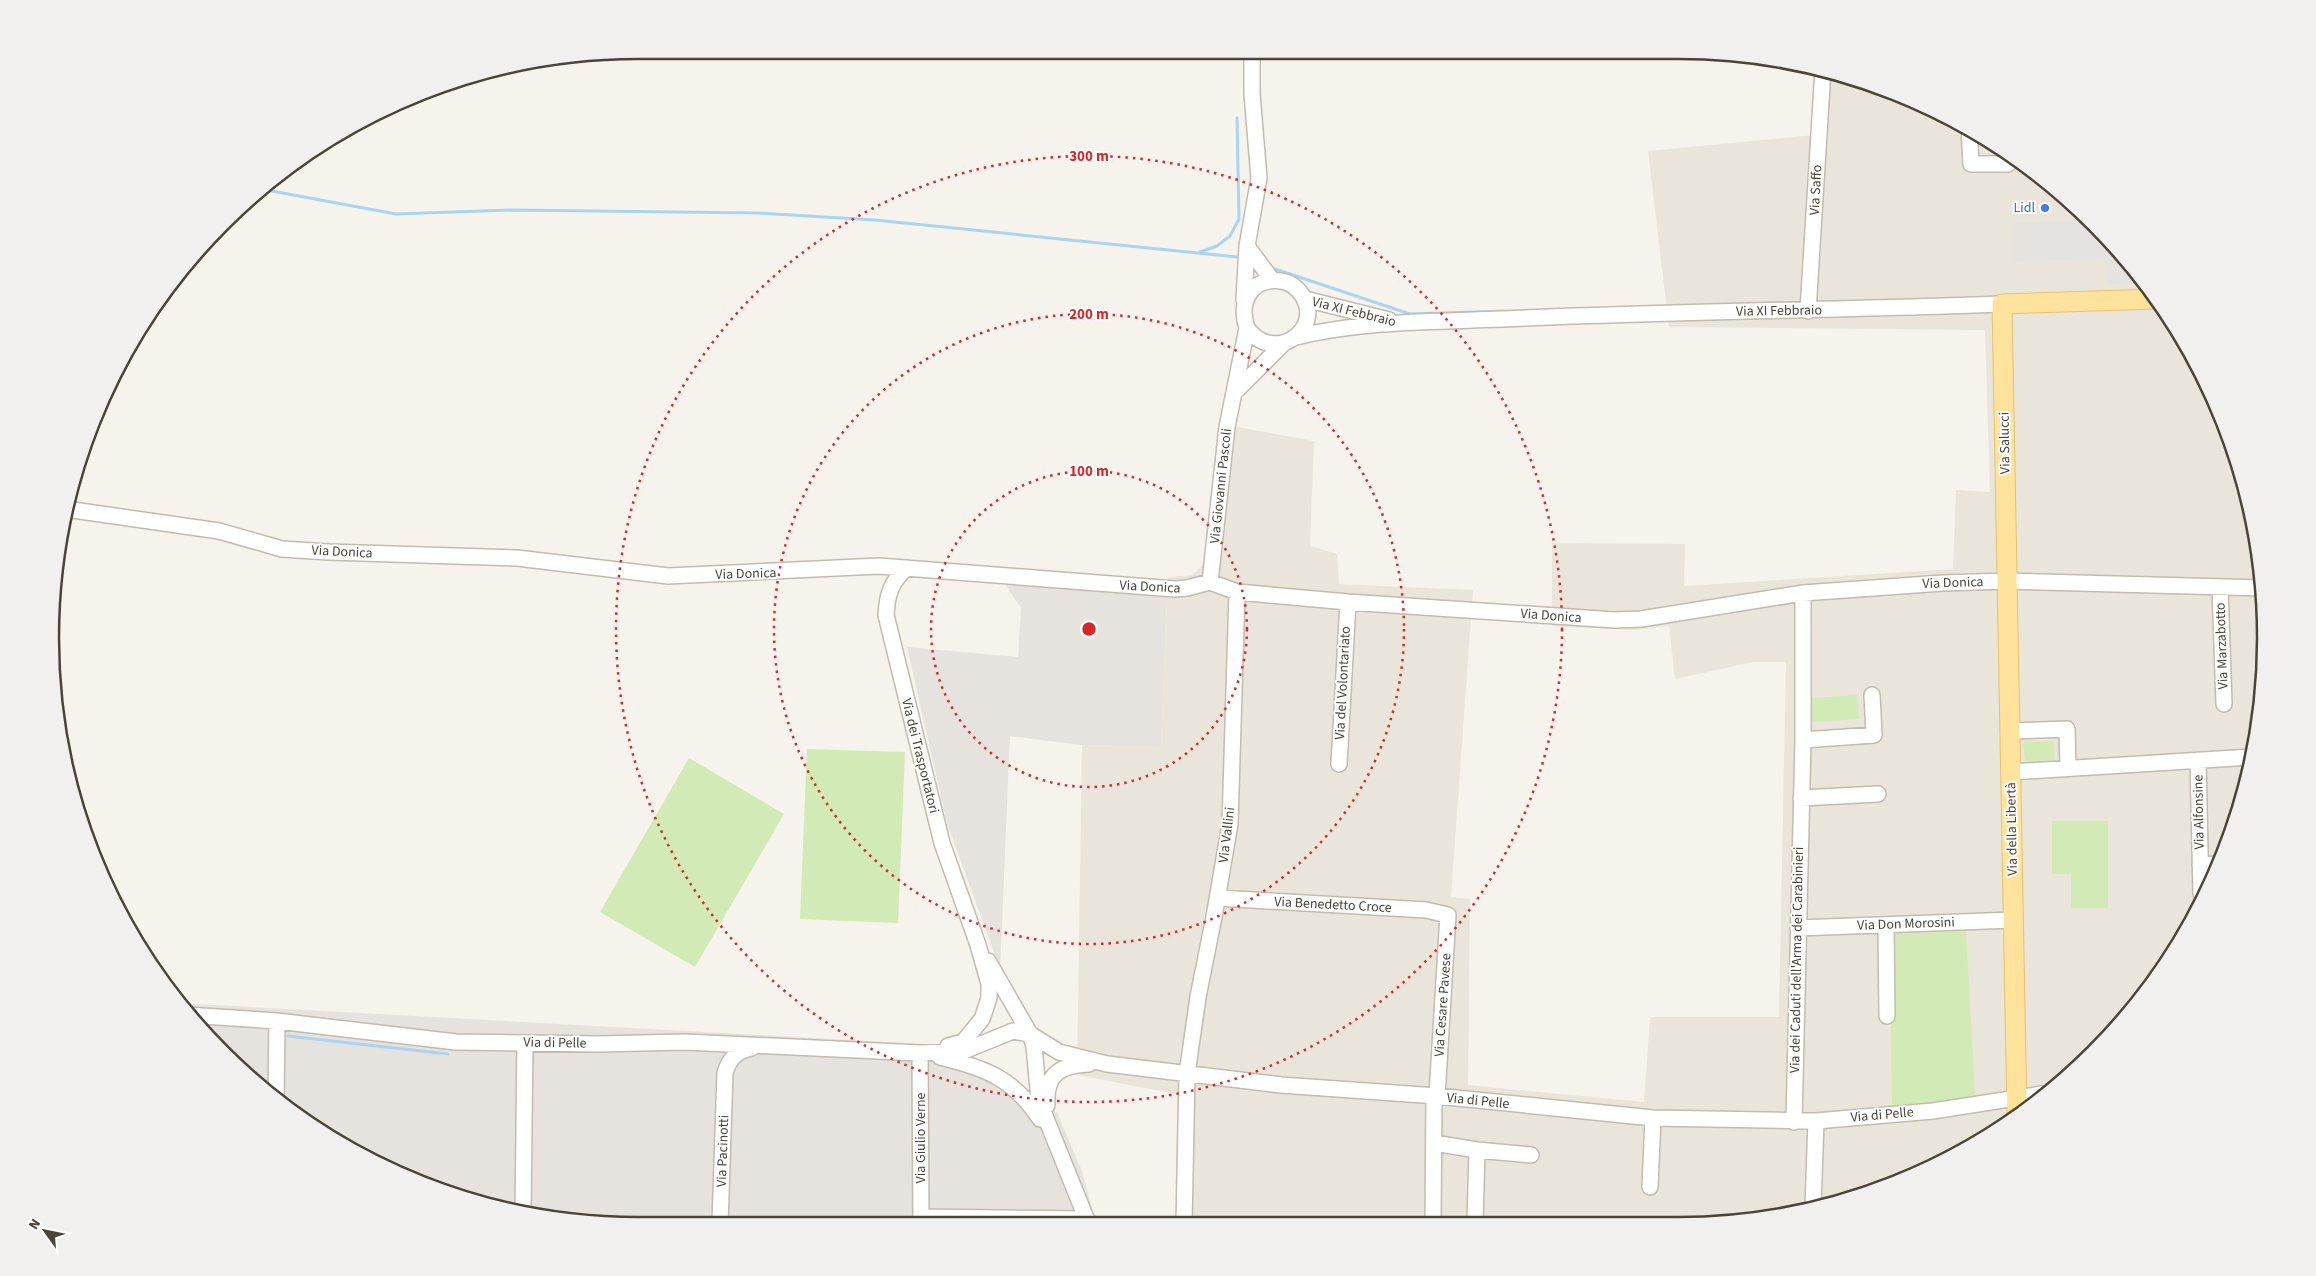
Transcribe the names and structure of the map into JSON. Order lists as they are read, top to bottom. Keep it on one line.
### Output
{"streets":{"main road":["Via XI Febbraio","Via Salucci","Via della Libertà"],"street":["Via Saffo","Via Giovanni Pascoli","Via Donica","Via Marzabotto","Via del Volontariato","Via dei Trasportatori","Via Alfonsine","Via Vallini","Via Benedetto Croce","Via Don Morosini","Via dei Caduti dell'Arma dei Carabinieri","Via Cesare Pavese","Via di Pelle","Via Giulio Verne","Via Pacinotti"]},"crossings":[["Via Saffo","Via XI Febbraio"],["Via XI Febbraio","Via Salucci"],["Via XI Febbraio","Via Giovanni Pascoli"],["Via Salucci","Via Donica"],["Via Salucci","Via della Libertà"],["Via Giovanni Pascoli","Via Donica"],["Via Donica","Via Marzabotto"],["Via Donica","Via del Volontariato"],["Via Donica","Via dei Trasportatori"],["Via Donica","Via della Libertà"],["Via Donica","Via Vallini"],["Via Donica","Via dei Caduti dell'Arma dei Carabinieri"],["Via dei Trasportatori","Via di Pelle"],["Via dei Trasportatori","Via Giulio Verne"],["Via della Libertà","Via Don Morosini"],["Via della Libertà","Via di Pelle"],["Via Vallini","Via Benedetto Croce"],["Via Vallini","Via di Pelle"],["Via Benedetto Croce","Via Cesare Pavese"],["Via Don Morosini","Via dei Caduti dell'Arma dei Carabinieri"],["Via dei Caduti dell'Arma dei Carabinieri","Via di Pelle"],["Via Cesare Pavese","Via di Pelle"],["Via di Pelle","Via Giulio Verne"],["Via di Pelle","Via Pacinotti"]],"places":["Lidl"],"north":"top left","rings":["300 m","200 m","100 m"]}
